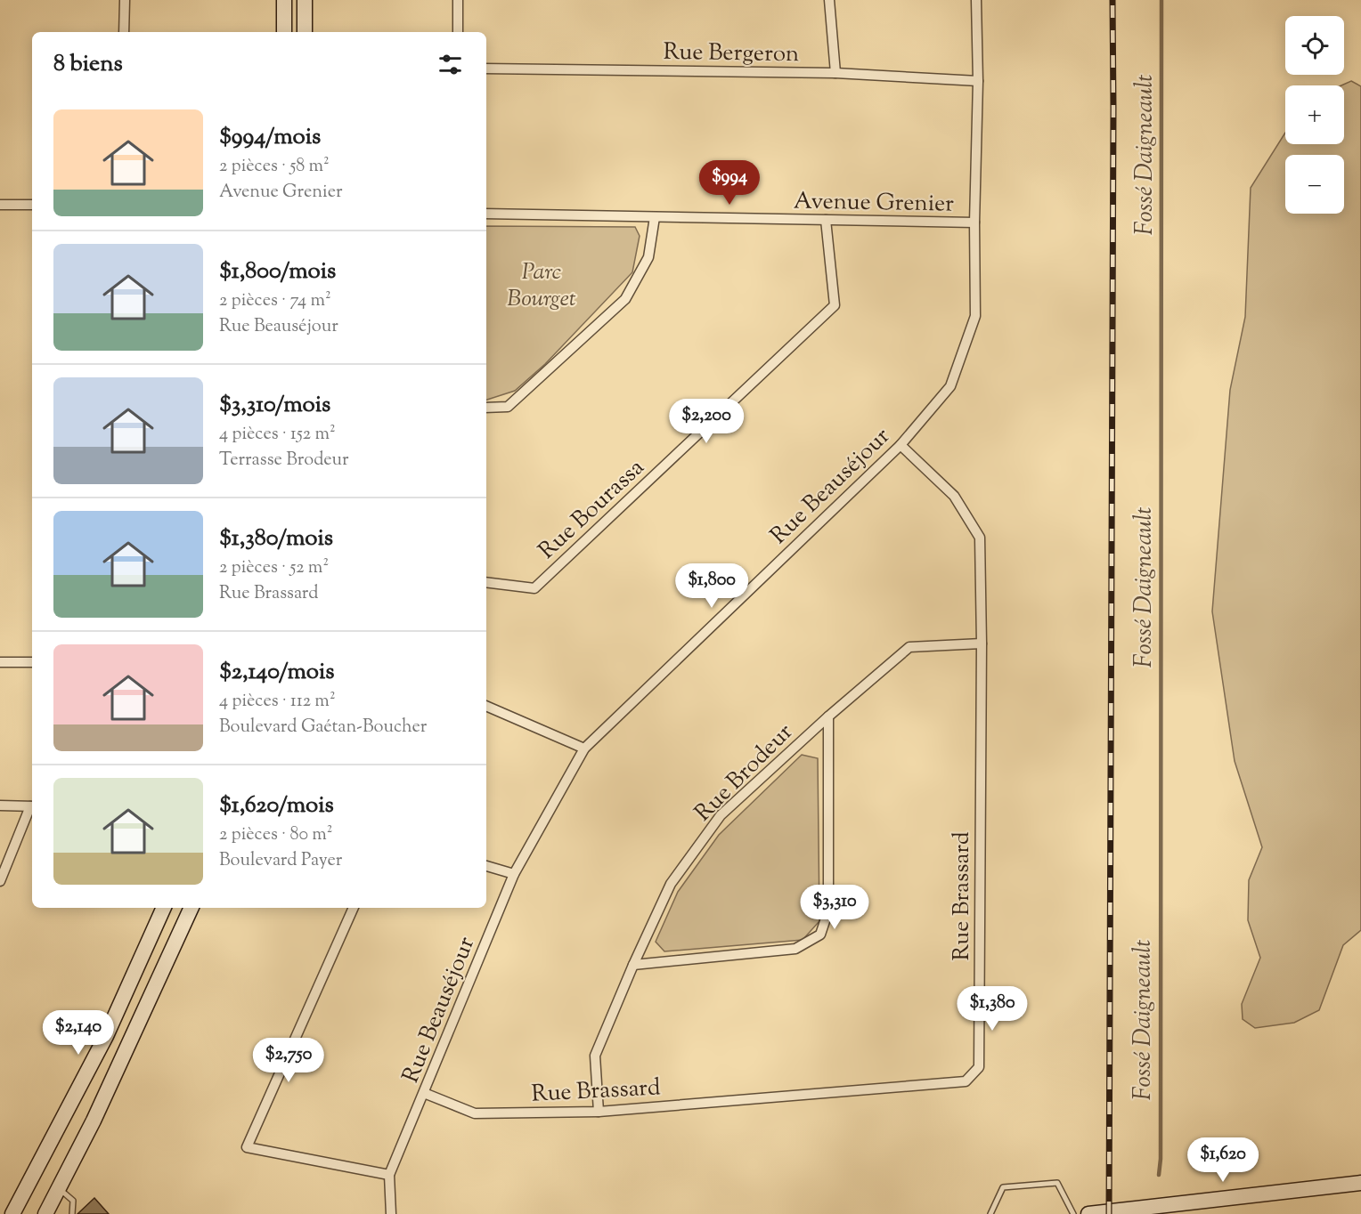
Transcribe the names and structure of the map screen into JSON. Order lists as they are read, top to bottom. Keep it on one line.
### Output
{"streets":{"street":["Rue Bergeron","Avenue Grenier","Rue Beauséjour","Rue Bourassa","Rue Brodeur","Rue Brassard"]},"crossings":[["Rue Bergeron","Rue Beauséjour"],["Avenue Grenier","Rue Beauséjour"],["Avenue Grenier","Rue Bourassa"],["Rue Beauséjour","Rue Brassard"],["Rue Brodeur","Rue Brassard"]],"water":["Fossé Daigneault"],"parks":["Parc Bourget"],"page":{"map_buttons":["+","−"],"heading":"8 biens","list":[{"name":"$994/mois","note":"2 pièces · 58 m² · Avenue Grenier"},{"name":"$1,800/mois","note":"2 pièces · 74 m² · Rue Beauséjour"},{"name":"$3,310/mois","note":"4 pièces · 152 m² · Terrasse Brodeur"},{"name":"$1,380/mois","note":"2 pièces · 52 m² · Rue Brassard"},{"name":"$2,140/mois","note":"4 pièces · 112 m² · Boulevard Gaétan-Boucher"},{"name":"$1,620/mois","note":"2 pièces · 80 m² · Boulevard Payer"}],"price":["$994","$2,200","$1,800","$3,310","$1,380","$2,140","$2,750","$1,620"]}}
